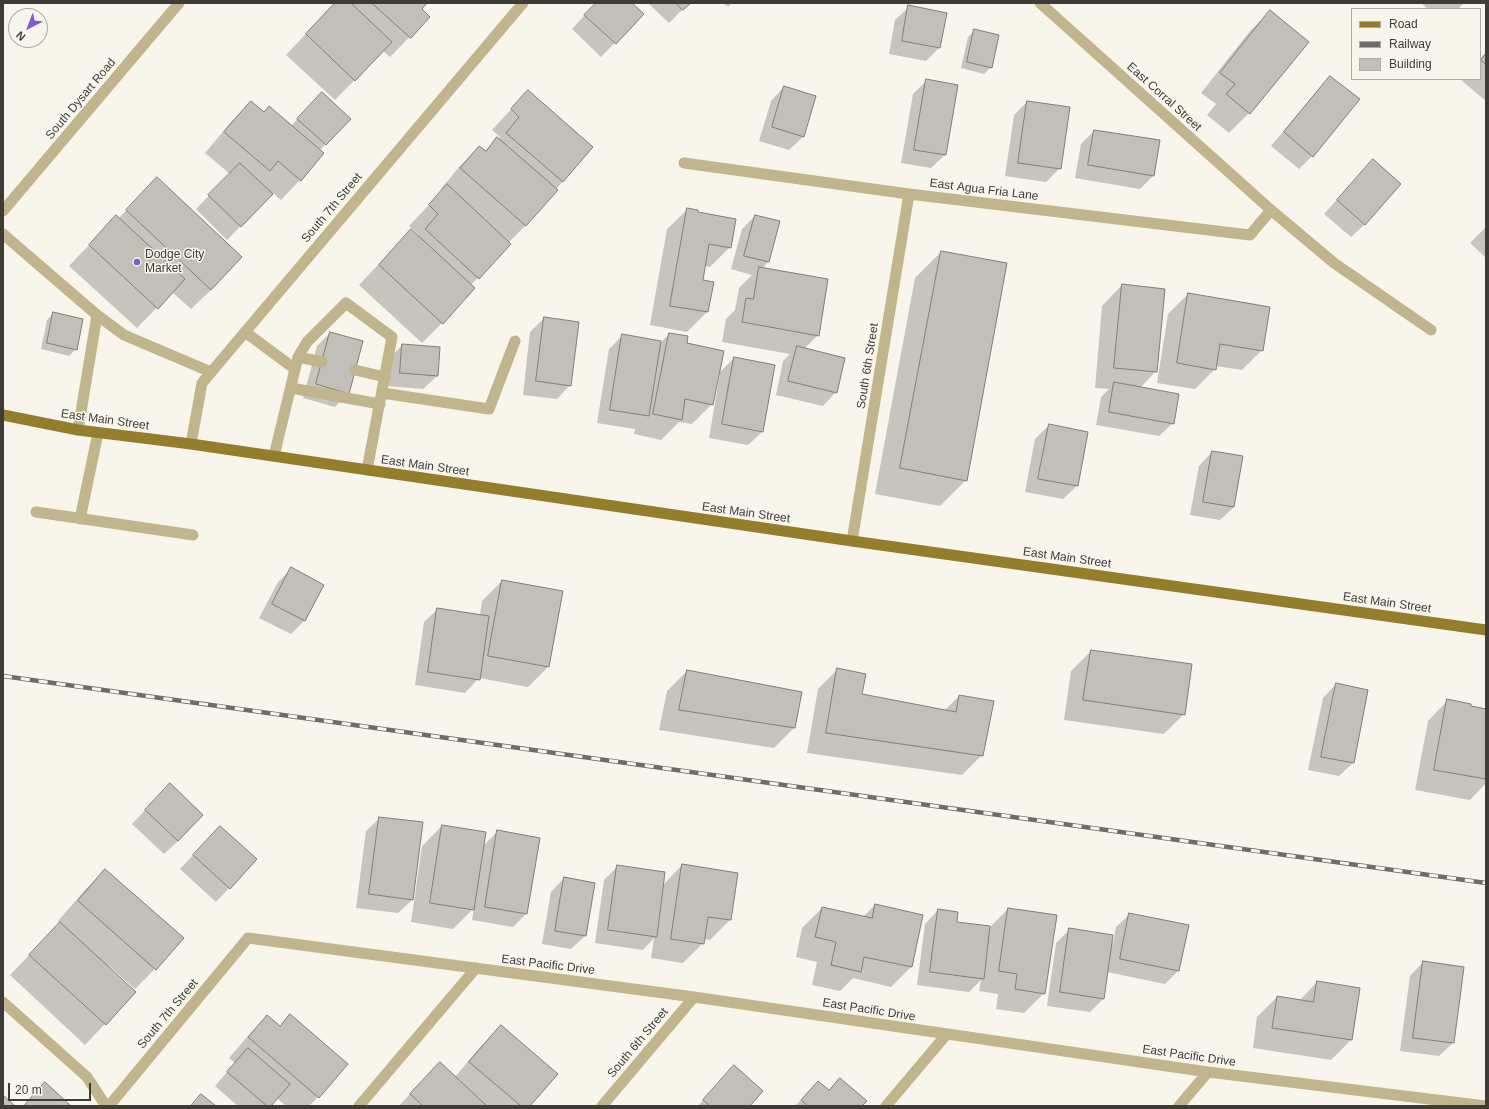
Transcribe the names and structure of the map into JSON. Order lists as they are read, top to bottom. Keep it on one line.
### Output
{"streets":{"main road":["East Main Street"],"street":["East Corral Street","South Dysart Road","East Agua Fria Lane","South 7th Street","South 6th Street","East Pacific Drive"]},"crossings":[["East Corral Street","East Agua Fria Lane"],["East Agua Fria Lane","South 6th Street"],["South 7th Street","East Main Street"],["South 7th Street","East Pacific Drive"],["South 6th Street","East Main Street"],["South 6th Street","East Pacific Drive"]],"places":["Dodge City Market"],"legend":["Road","Railway","Building"],"scale_bar":"20 m","north":"bottom left"}
